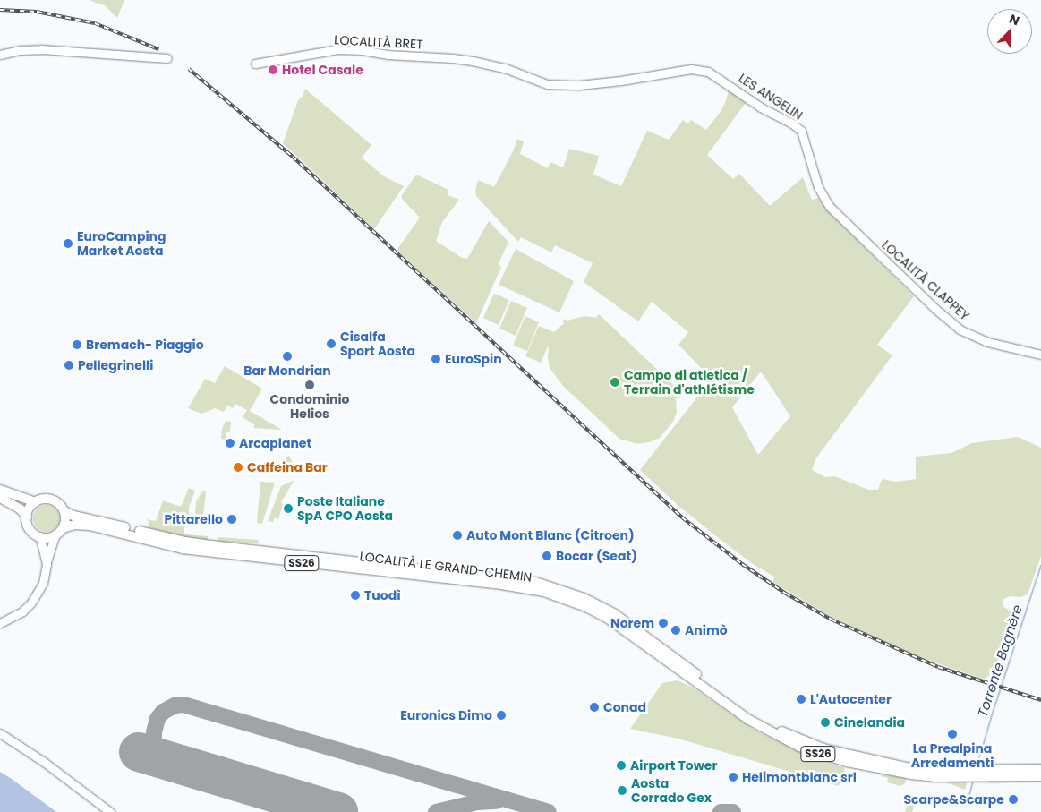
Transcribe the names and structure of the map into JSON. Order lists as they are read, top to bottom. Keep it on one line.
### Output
{"streets":{"main road":["SS26","LOCALITÀ LE GRAND-CHEMIN"],"street":["LOCALITÀ BRET","LES ANGELIN","LOCALITÀ CLAPPEY"]},"crossings":[["LOCALITÀ BRET","LES ANGELIN"],["LES ANGELIN","LOCALITÀ CLAPPEY"],["SS26","LOCALITÀ LE GRAND-CHEMIN"]],"water":["Torrente Bagnère"],"places":["Hotel Casale","EuroCamping Market Aosta","Cisalfa Sport Aosta","Bremach- Piaggio","Bar Mondrian","EuroSpin","Pellegrinelli","Campo di atletica / Terrain d'athlétisme","Condominio Helios","Arcaplanet","Caffeina Bar","Poste Italiane SpA CPO Aosta","Pittarello","Auto Mont Blanc (Citroen)","Bocar (Seat)","Tuodì","Norem","Animò","L'Autocenter","Conad","Euronics Dimo","Cinelandia","La Prealpina Arredamenti","Airport Tower","Helimontblanc srl","Aosta Corrado Gex","Scarpe&Scarpe"],"north":"top"}
